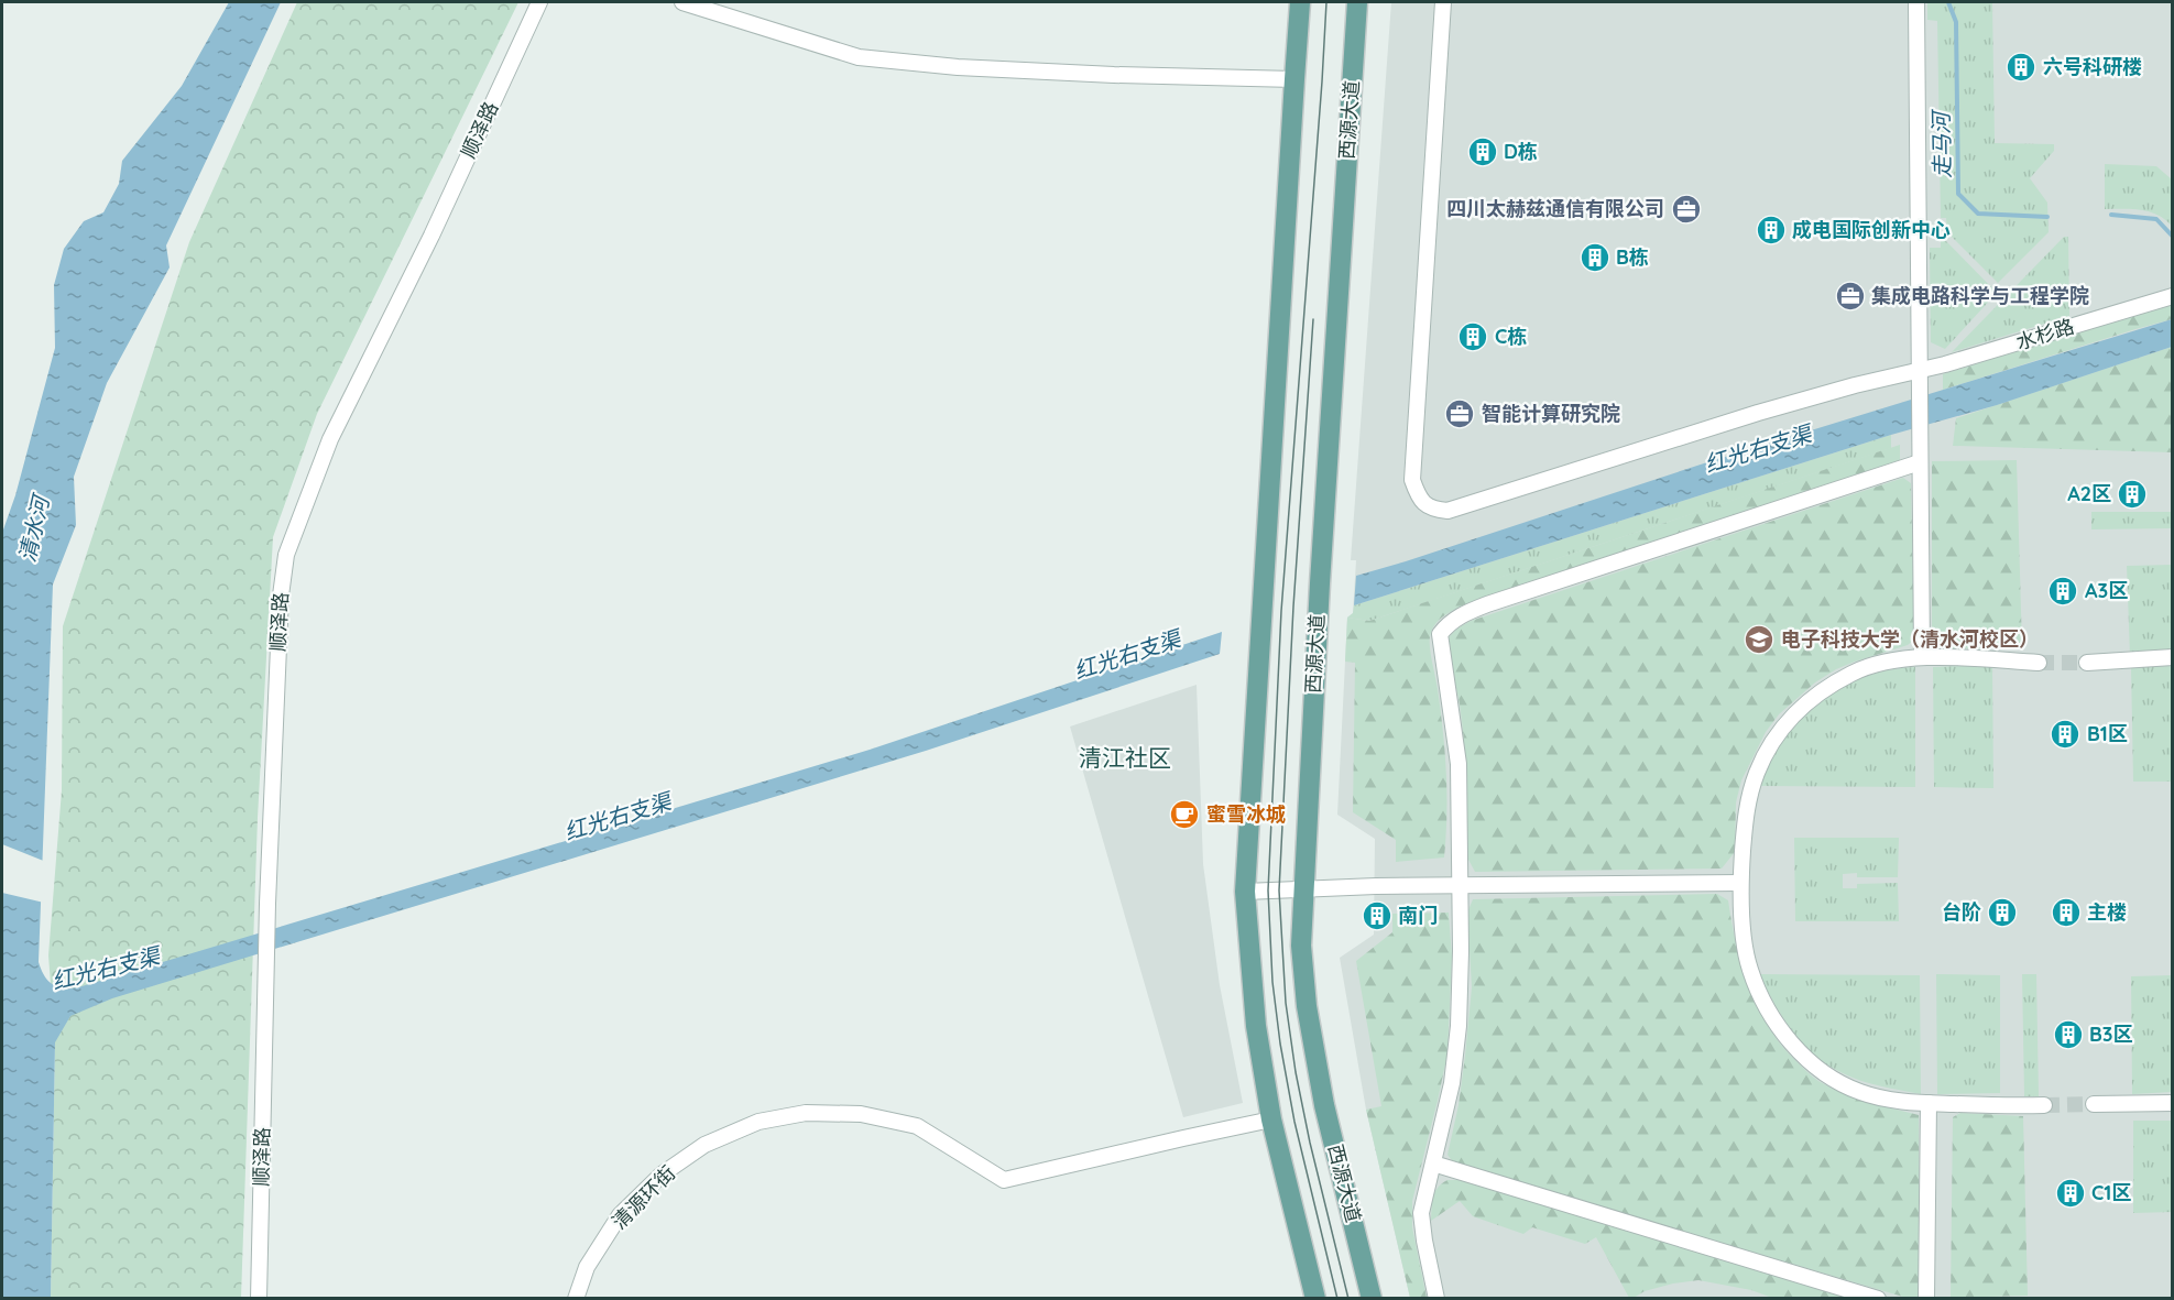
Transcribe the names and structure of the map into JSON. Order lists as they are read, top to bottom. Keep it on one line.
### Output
{"streets":{"main road":["西源大道"],"street":["顺泽路","水杉路","清源环街"]},"districts":["清江社区"],"water":["走马河","红光右支渠","清水河"],"places":{"building":["六号科研楼","D栋","成电国际创新中心","B栋","C栋","A2区","A3区","B1区","台阶","主楼","南门","B3区","C1区"],"office":["四川太赫兹通信有限公司","集成电路科学与工程学院","智能计算研究院"],"school or university":["电子科技大学（清水河校区）"],"cafe":["蜜雪冰城"]}}
